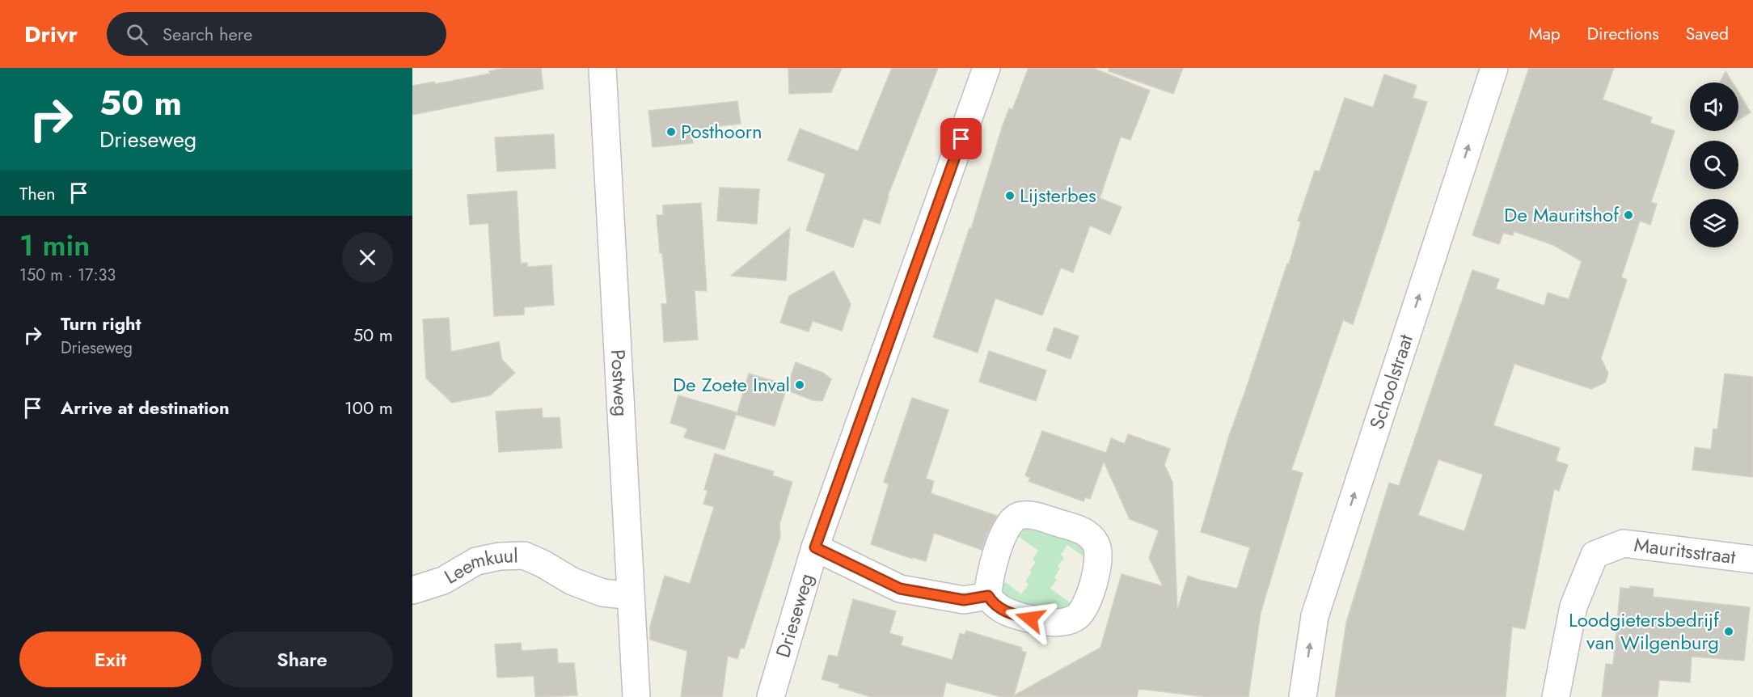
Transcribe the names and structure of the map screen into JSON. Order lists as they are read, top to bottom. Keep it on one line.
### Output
{"streets":{"street":["Schoolstraat","Postweg","Mauritsstraat","Leemkuul","Drieseweg"]},"crossings":[["Postweg","Leemkuul"]],"one_way":["Schoolstraat"],"places":["Posthoorn","Lijsterbes","De Mauritshof","De Zoete Inval","Loodgietersbedrijf van Wilgenburg"],"page":{"header":"Drivr","search":"Search here","nav":["Map","Directions","Saved"],"turn":["50 m","Drieseweg"],"then":"Then","heading":["1 min","150 m · 17:33"],"list":[{"name":"Turn right","note":"Drieseweg","value":"50 m"},{"name":"Arrive at destination","value":"100 m"}],"buttons":["Exit","Share"]}}
